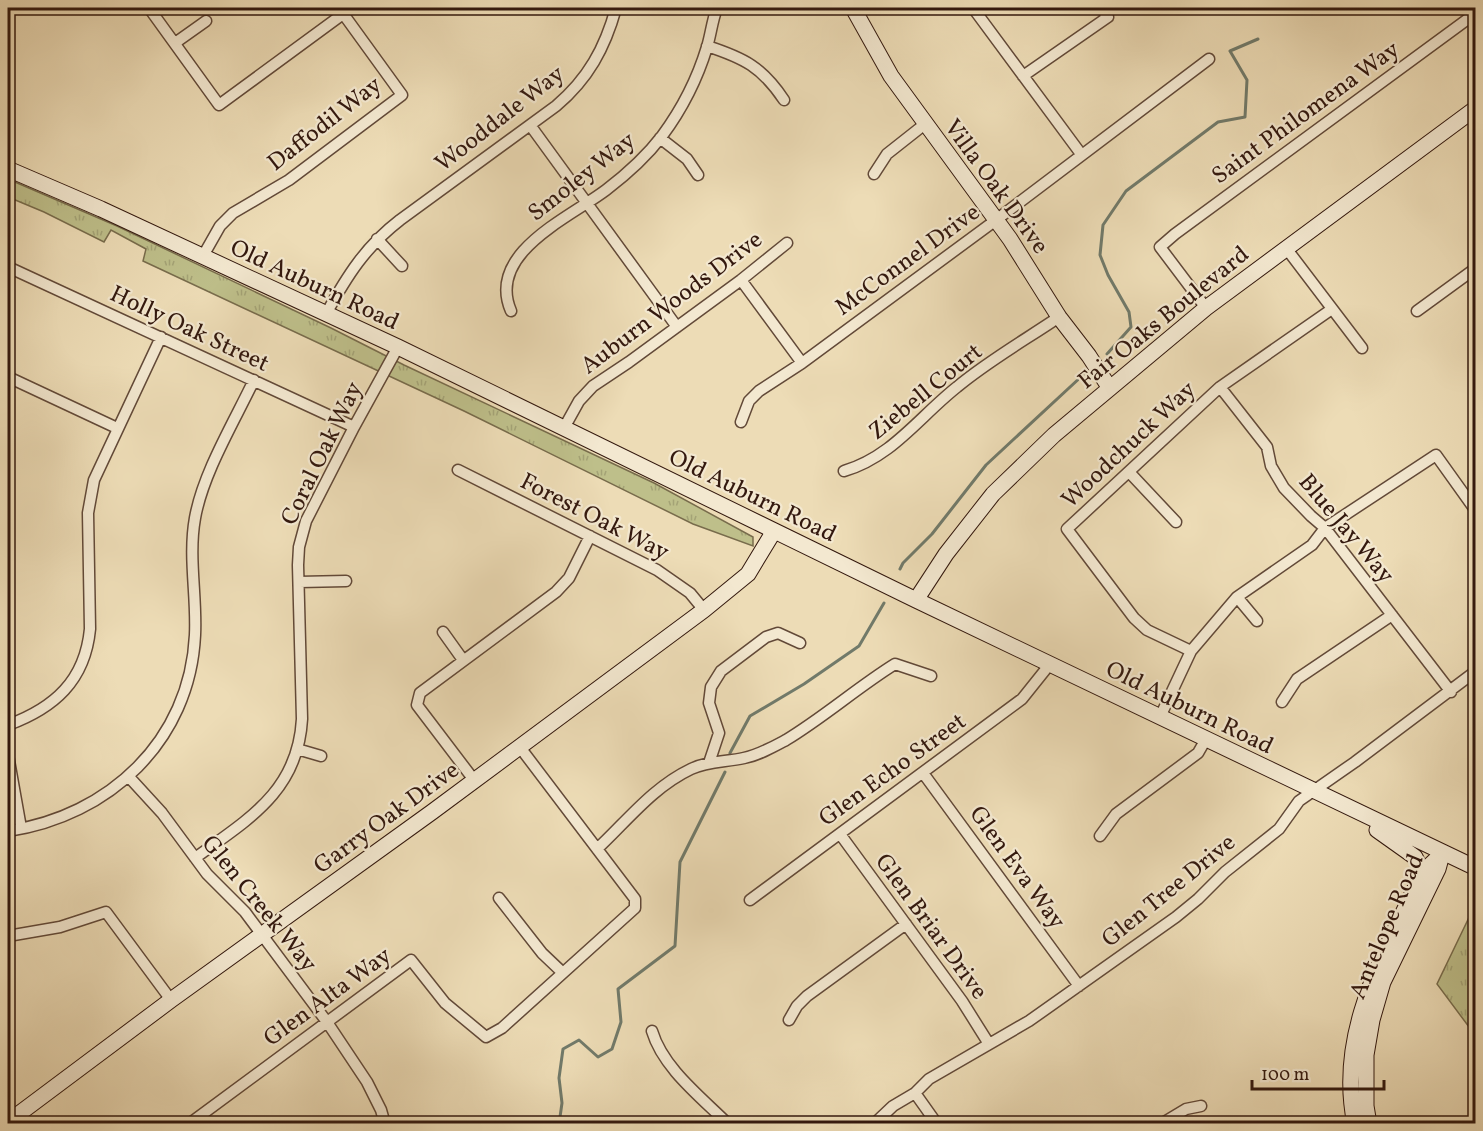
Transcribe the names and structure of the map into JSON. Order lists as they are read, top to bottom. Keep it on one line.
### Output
{"streets":{"main road":["Villa Oak Drive","Old Auburn Road","Fair Oaks Boulevard","Garry Oak Drive","Antelope Road"],"street":["Saint Philomena Way","Wooddale Way","Daffodil Way","Smoley Way","McConnel Drive","Auburn Woods Drive","Holly Oak Street","Ziebell Court","Woodchuck Way","Coral Oak Way","Forest Oak Way","Blue Jay Way","Glen Echo Street","Glen Eva Way","Glen Tree Drive","Glen Creek Way","Glen Briar Drive","Glen Alta Way"]},"crossings":[["Saint Philomena Way","Fair Oaks Boulevard"],["Wooddale Way","Old Auburn Road"],["Daffodil Way","Old Auburn Road"],["Villa Oak Drive","McConnel Drive"],["Villa Oak Drive","Fair Oaks Boulevard"],["Villa Oak Drive","Ziebell Court"],["Old Auburn Road","Auburn Woods Drive"],["Old Auburn Road","Fair Oaks Boulevard"],["Old Auburn Road","Coral Oak Way"],["Old Auburn Road","Glen Echo Street"],["Old Auburn Road","Garry Oak Drive"],["Old Auburn Road","Glen Tree Drive"],["Old Auburn Road","Antelope Road"],["Holly Oak Street","Coral Oak Way"],["Woodchuck Way","Blue Jay Way"],["Coral Oak Way","Glen Creek Way"],["Forest Oak Way","Garry Oak Drive"],["Blue Jay Way","Glen Tree Drive"],["Glen Echo Street","Glen Eva Way"],["Glen Echo Street","Glen Briar Drive"],["Garry Oak Drive","Glen Creek Way"],["Glen Eva Way","Glen Tree Drive"],["Glen Tree Drive","Glen Briar Drive"],["Glen Creek Way","Glen Alta Way"]],"scale_bar":"100 m"}
